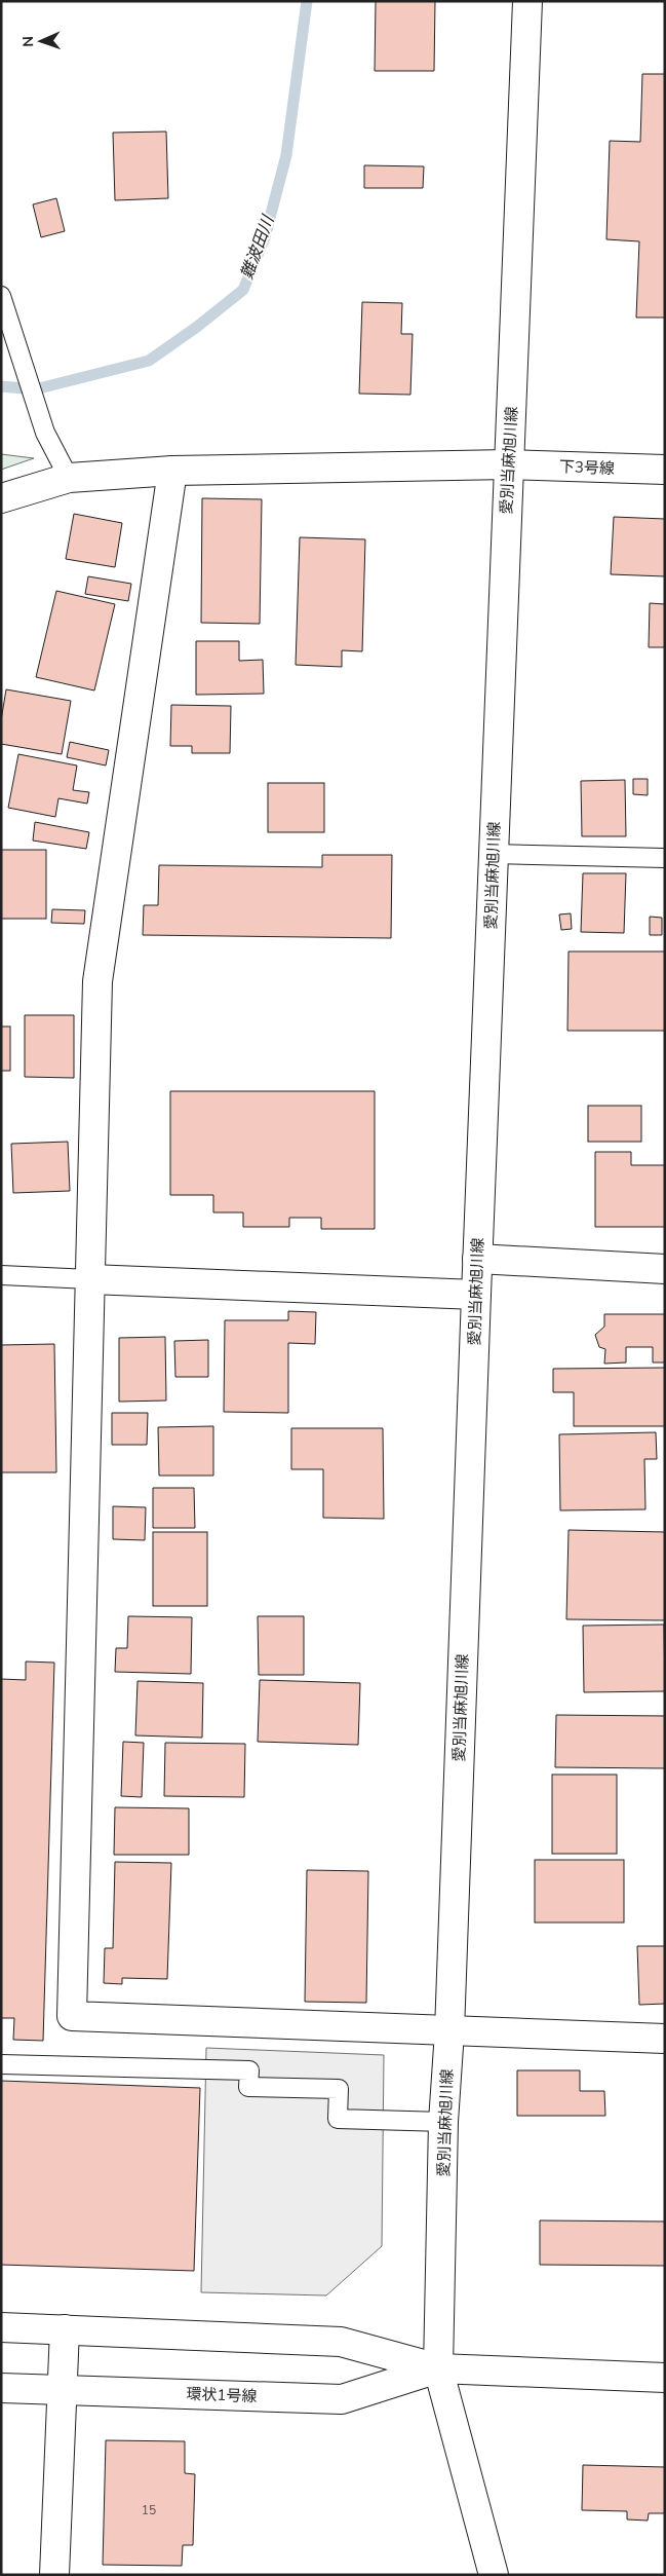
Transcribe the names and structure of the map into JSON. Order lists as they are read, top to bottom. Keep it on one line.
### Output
{"streets":{"main road":["愛別当麻旭川線","下3号線","環状1号線"]},"crossings":[["愛別当麻旭川線","下3号線"],["愛別当麻旭川線","環状1号線"]],"water":["難波田川"],"house_numbers":["15"],"north":"left"}
